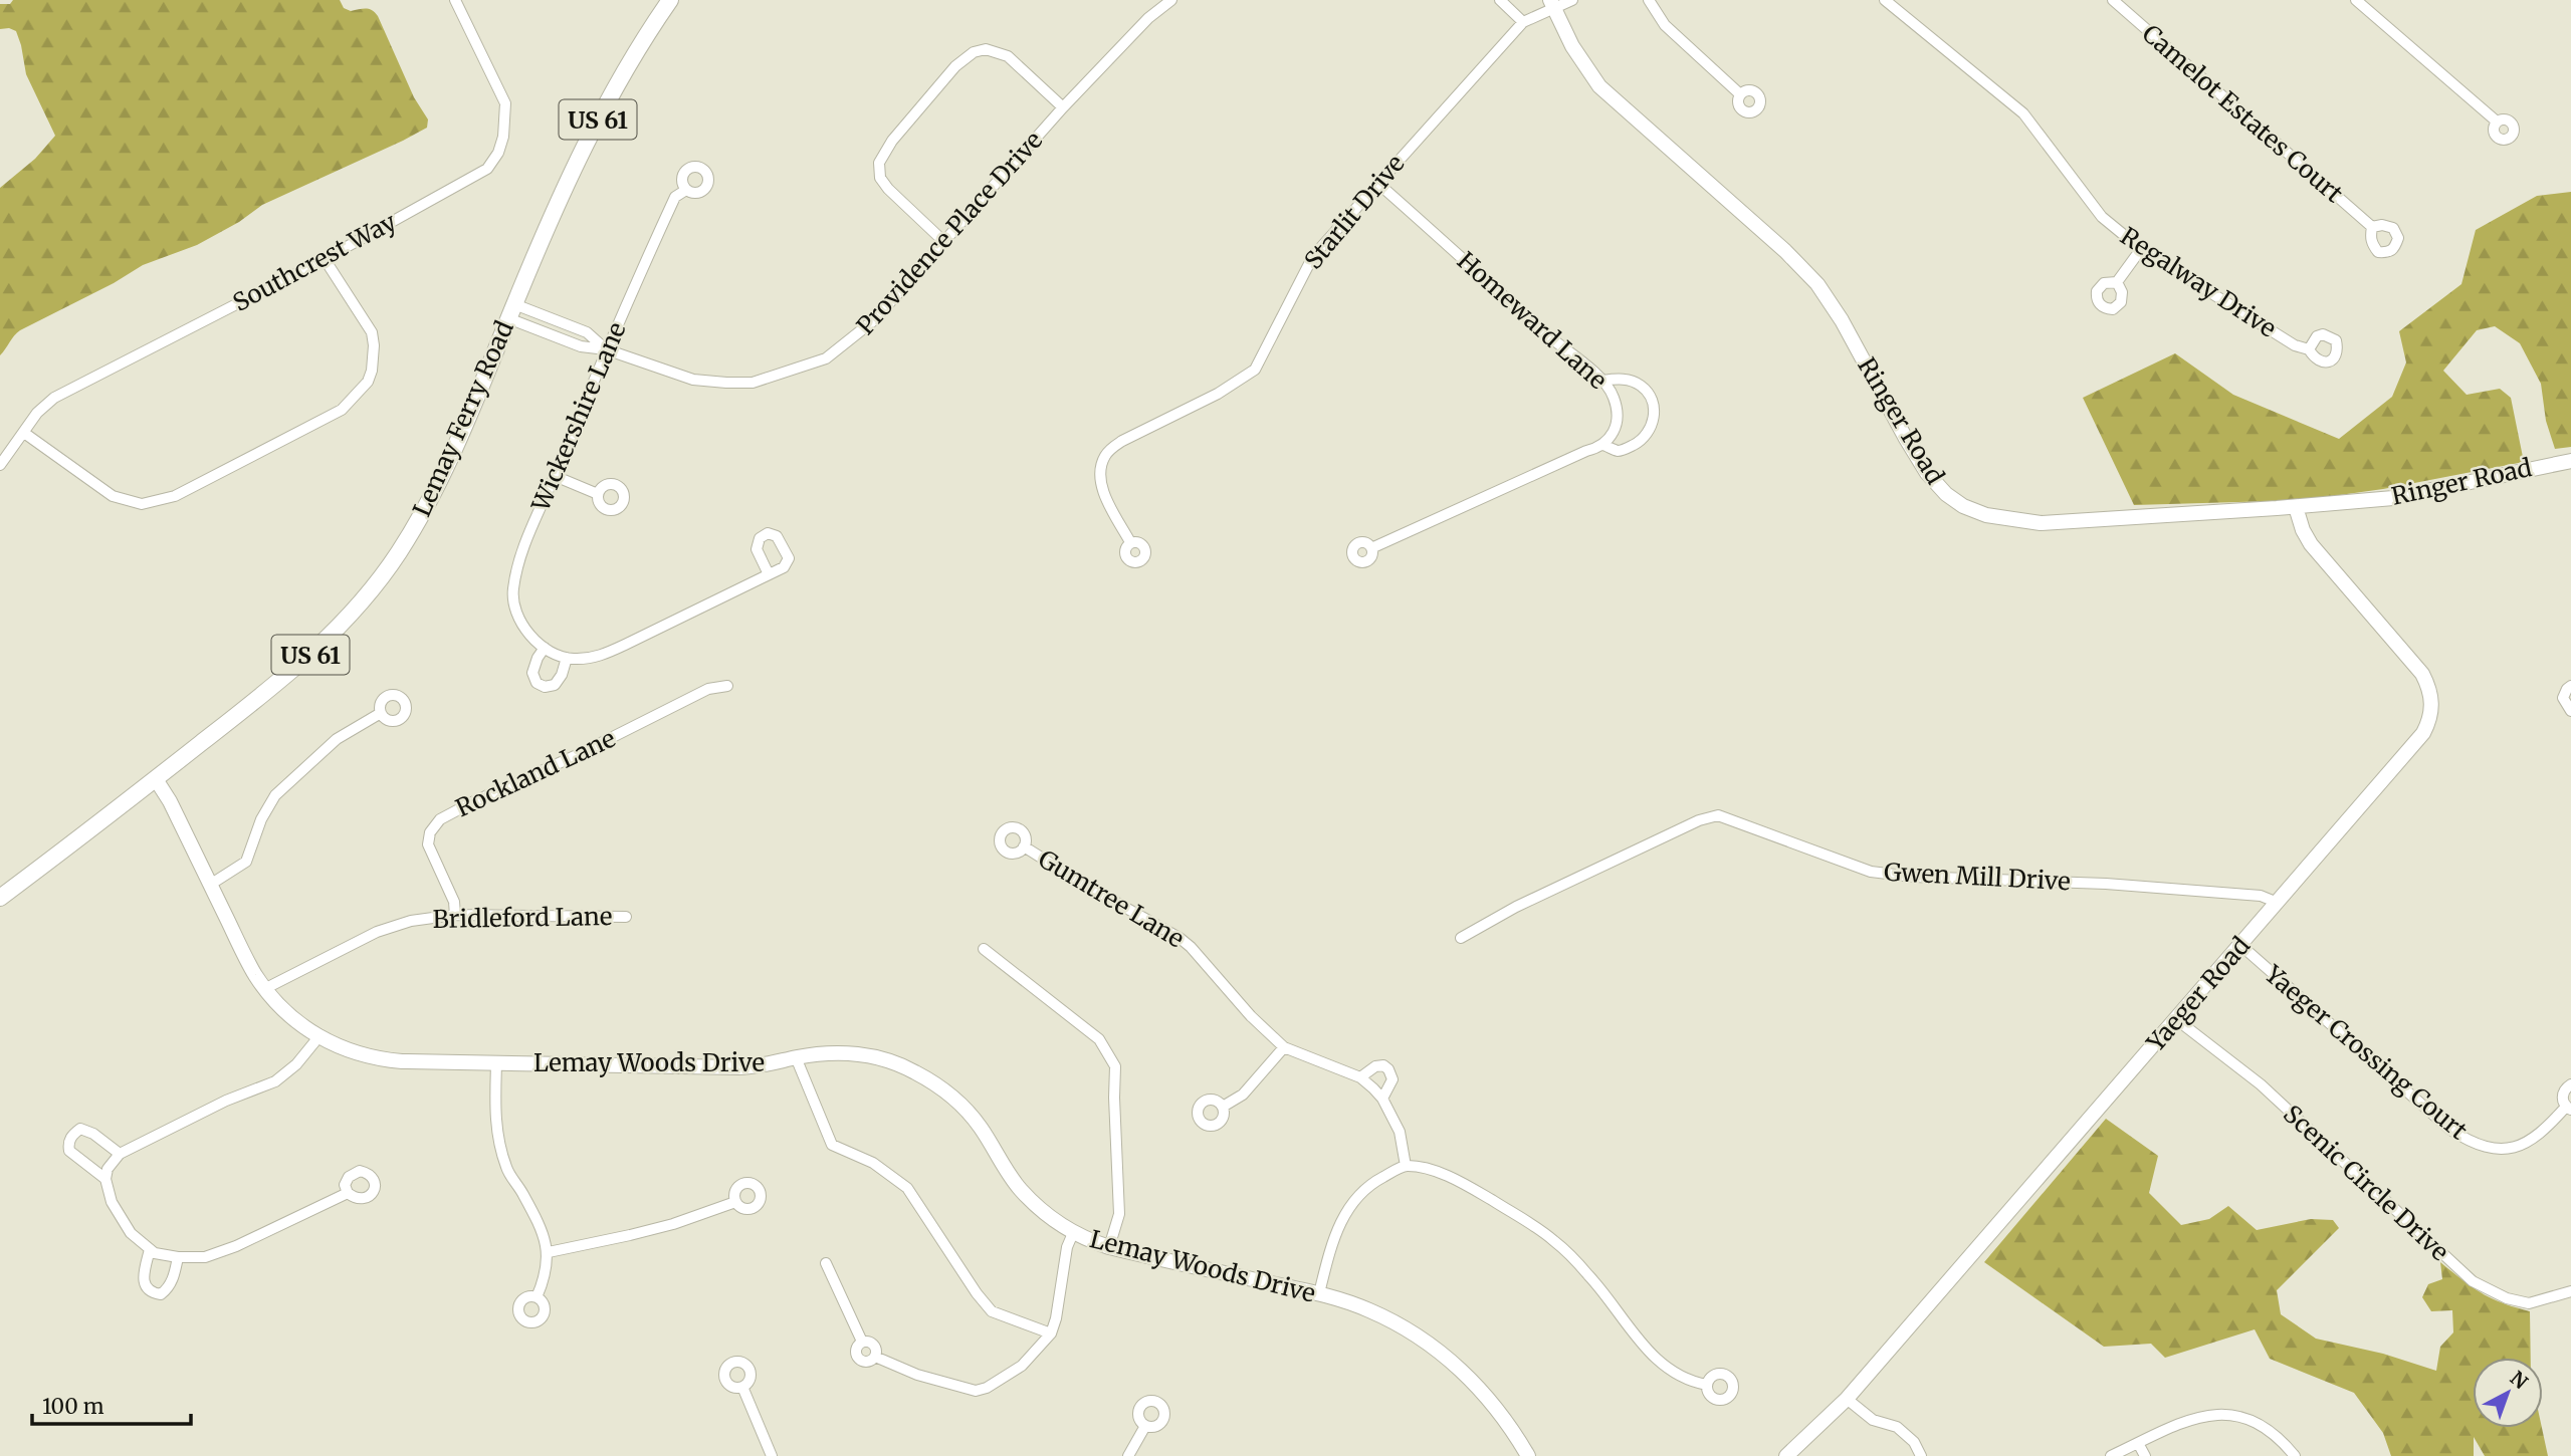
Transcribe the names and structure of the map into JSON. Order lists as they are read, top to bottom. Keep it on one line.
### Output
{"streets":{"main road":["US 61","Lemay Ferry Road"],"street":["Camelot Estates Court","Starlit Drive","Providence Place Drive","Southcrest Way","Regalway Drive","Homeward Lane","Wickershire Lane","Ringer Road","Rockland Lane","Gwen Mill Drive","Gumtree Lane","Bridleford Lane","Yaeger Road","Yaeger Crossing Court","Lemay Woods Drive","Scenic Circle Drive"]},"crossings":[["Starlit Drive","Homeward Lane"],["Starlit Drive","Ringer Road"],["Providence Place Drive","Wickershire Lane"],["Providence Place Drive","Lemay Ferry Road"],["Lemay Ferry Road","Lemay Woods Drive"],["Ringer Road","Yaeger Road"],["Rockland Lane","Bridleford Lane"],["Gwen Mill Drive","Yaeger Road"],["Bridleford Lane","Lemay Woods Drive"],["Yaeger Road","Yaeger Crossing Court"],["Yaeger Road","Scenic Circle Drive"]],"scale_bar":"100 m","north":"top right"}
